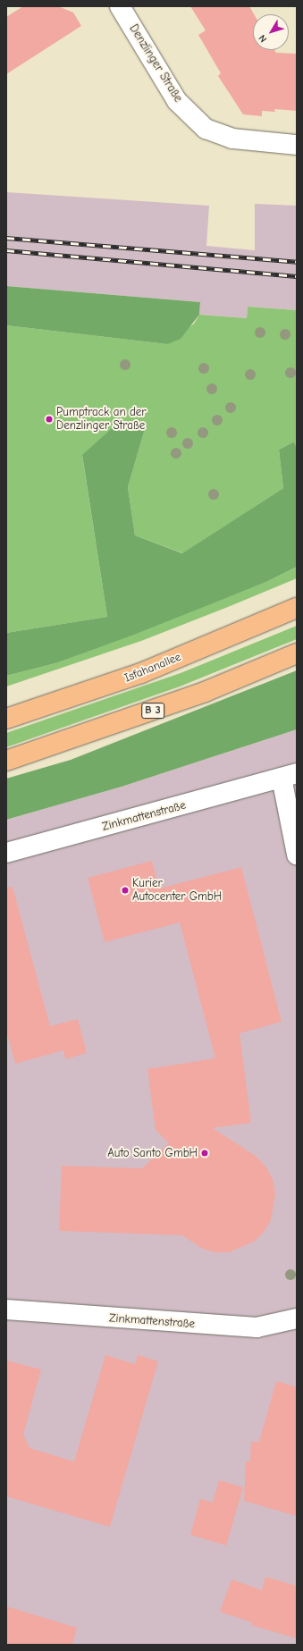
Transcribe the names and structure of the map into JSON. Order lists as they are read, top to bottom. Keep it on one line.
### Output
{"streets":{"highway":["Isfahanallee","B 3"],"street":["Denzlinger Straße","Zinkmattenstraße"]},"places":["Pumptrack an der Denzlinger Straße","Kurier Autocenter GmbH","Auto Santo GmbH"],"north":"bottom left"}
